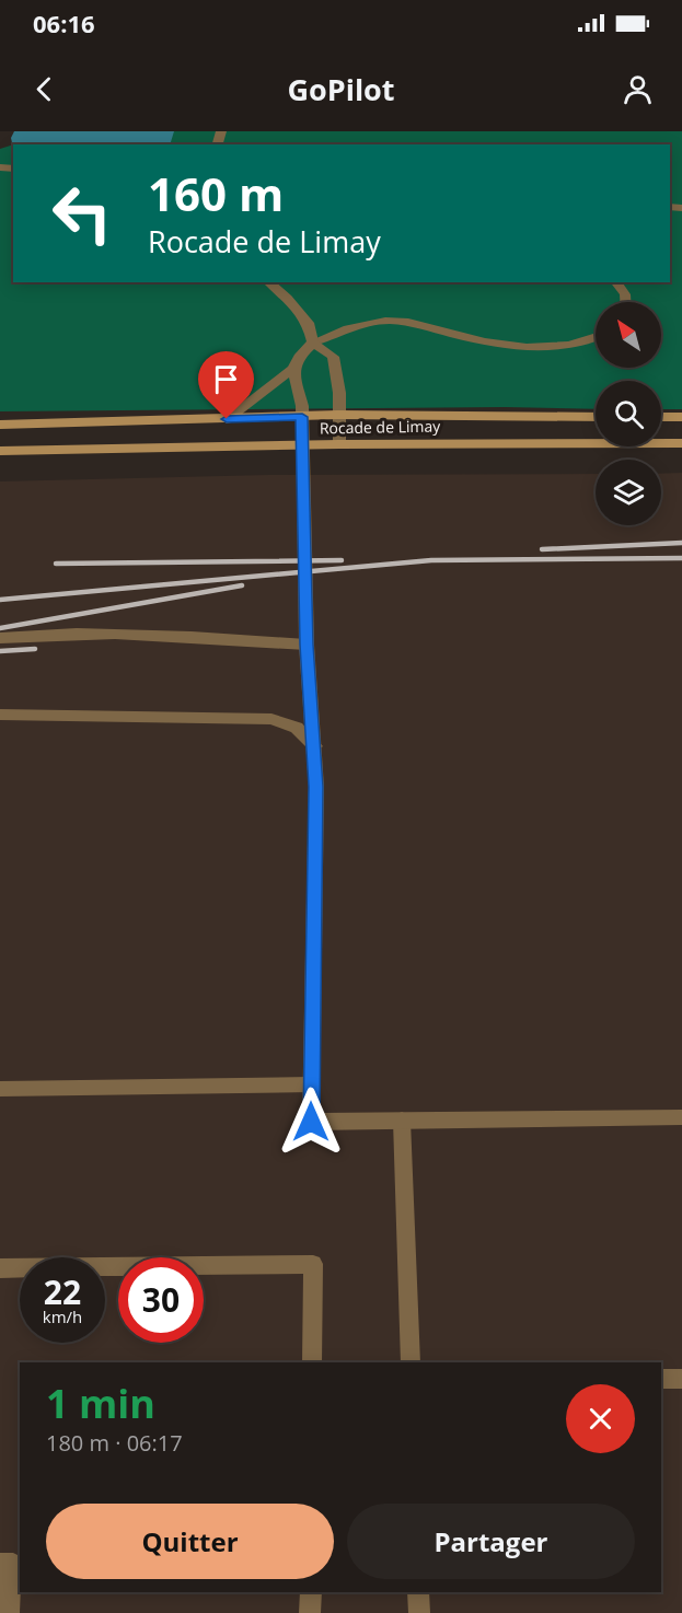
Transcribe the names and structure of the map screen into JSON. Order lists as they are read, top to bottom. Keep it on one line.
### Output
{"streets":{"main road":["Rocade de Limay"]},"north":"top left","page":{"status":"06:16","header":"GoPilot","turn":["160 m","Rocade de Limay"],"speed":"22 km/h","limit":"30","heading":["1 min","180 m · 06:17"],"buttons":["Quitter","Partager"]}}
